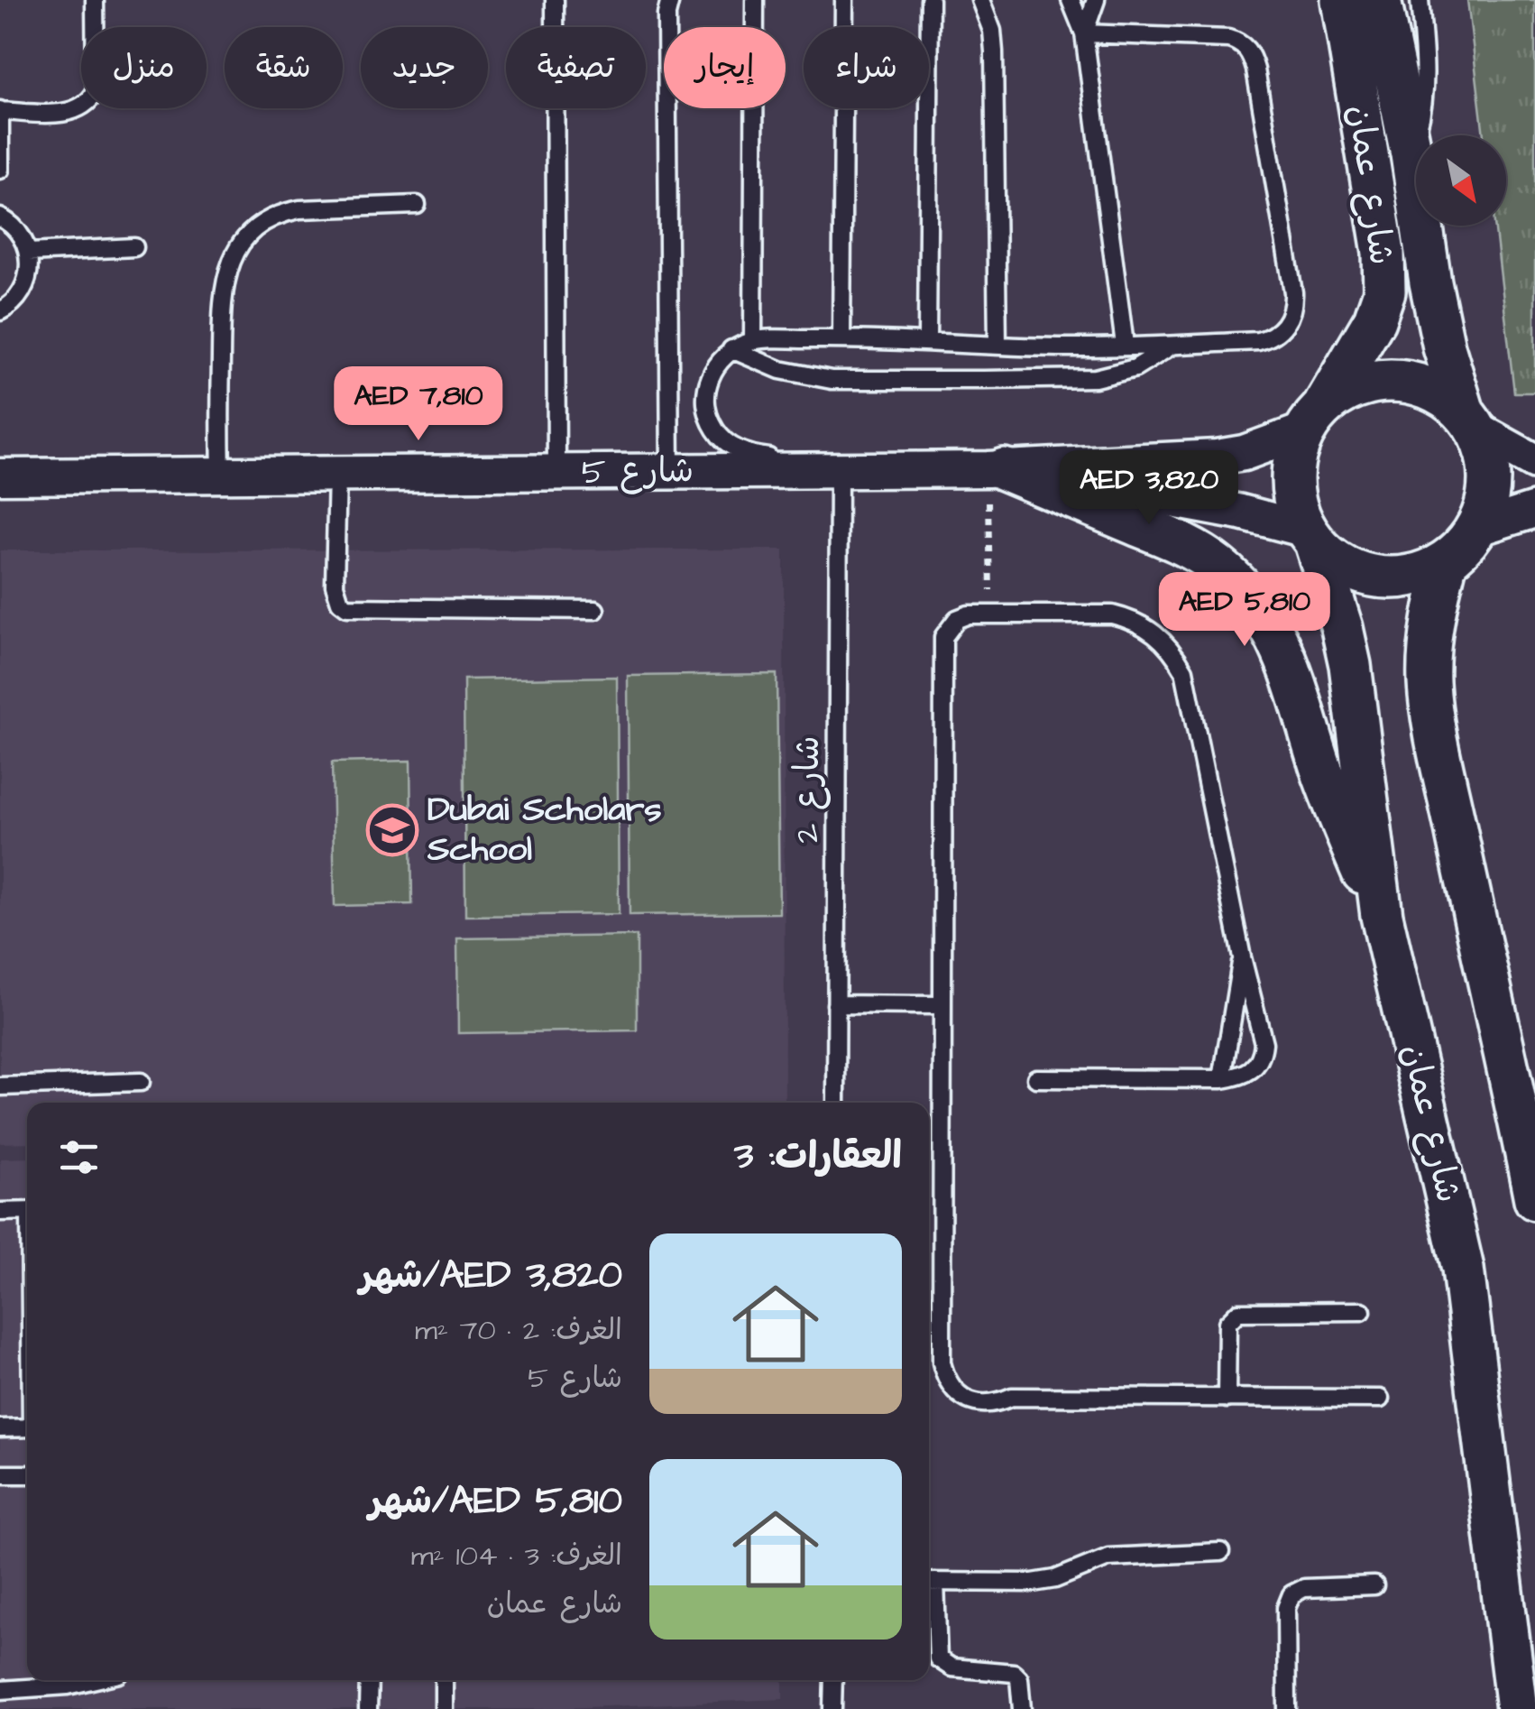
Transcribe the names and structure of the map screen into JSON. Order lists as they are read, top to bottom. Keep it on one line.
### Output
{"streets":{"street":["شارع عمان","شارع 5"],"lane":["شارع 2"]},"crossings":[["شارع عمان","شارع 5"],["شارع 5","شارع 2"]],"places":{"school or university":["Dubai Scholars School"]},"north":"bottom right","page":{"chip":["شراء","إيجار","تصفية","جديد","شقة","منزل"],"price":["AED 7,810","AED 3,820","AED 5,810"],"heading":"العقارات: 3","list":[{"name":"AED 3,820/شهر","note":"الغرف: 2 · 70 m² · شارع 5"},{"name":"AED 5,810/شهر","note":"الغرف: 3 · 104 m² · شارع عمان"}]}}
